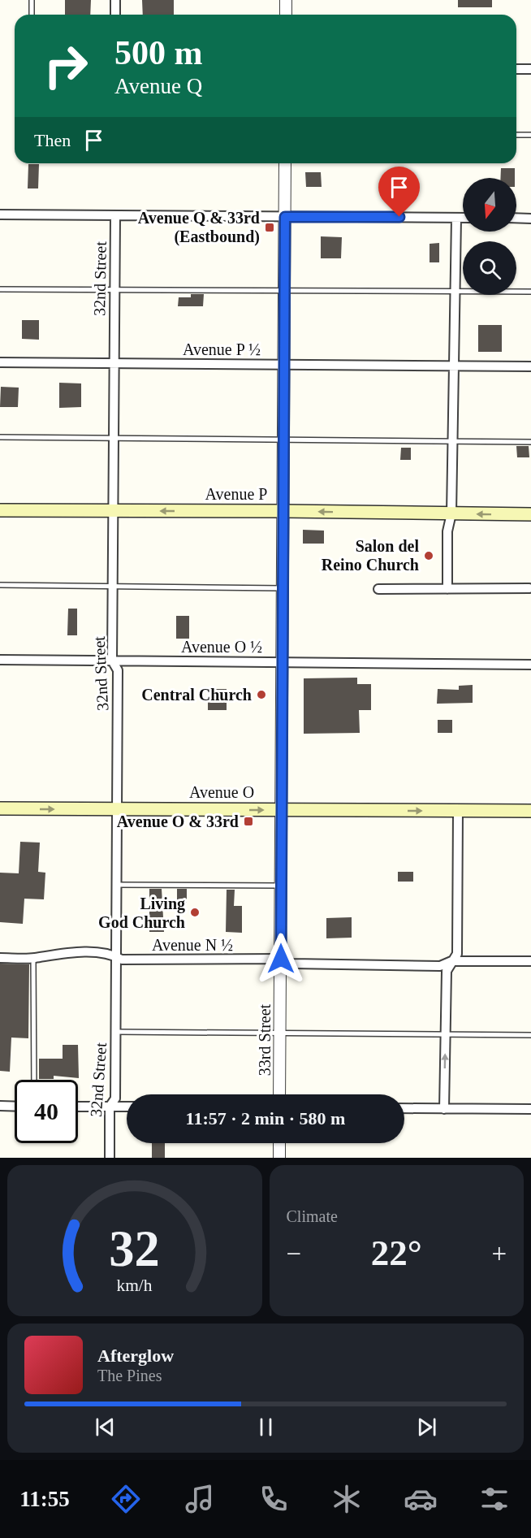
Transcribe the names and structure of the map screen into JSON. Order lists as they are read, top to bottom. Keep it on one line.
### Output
{"streets":{"main road":["Avenue P","Avenue O"],"street":["32nd Street","Avenue P ½","Avenue O ½","Avenue N ½","33rd Street"]},"crossings":[["32nd Street","Avenue P ½"],["32nd Street","Avenue P"],["32nd Street","Avenue O ½"],["32nd Street","Avenue O"],["32nd Street","Avenue N ½"],["Avenue P ½","33rd Street"],["Avenue P","33rd Street"],["Avenue O ½","33rd Street"],["Avenue O","33rd Street"],["Avenue N ½","33rd Street"]],"one_way":["Avenue P","Avenue O"],"places":{"transit":["Avenue Q & 33rd (Eastbound)","Avenue O & 33rd"],"other":["Salon del Reino Church","Central Church","Living God Church"]},"north":"bottom","page":{"turn":["500 m","Avenue Q"],"then":"Then","limit":"40","trip":"11:57 · 2 min · 580 m","tile":"Climate","heat":["−","22°","+"],"song":["Afterglow","The Pines"],"tabs":"11:55","gauge":["32","km/h"]}}
